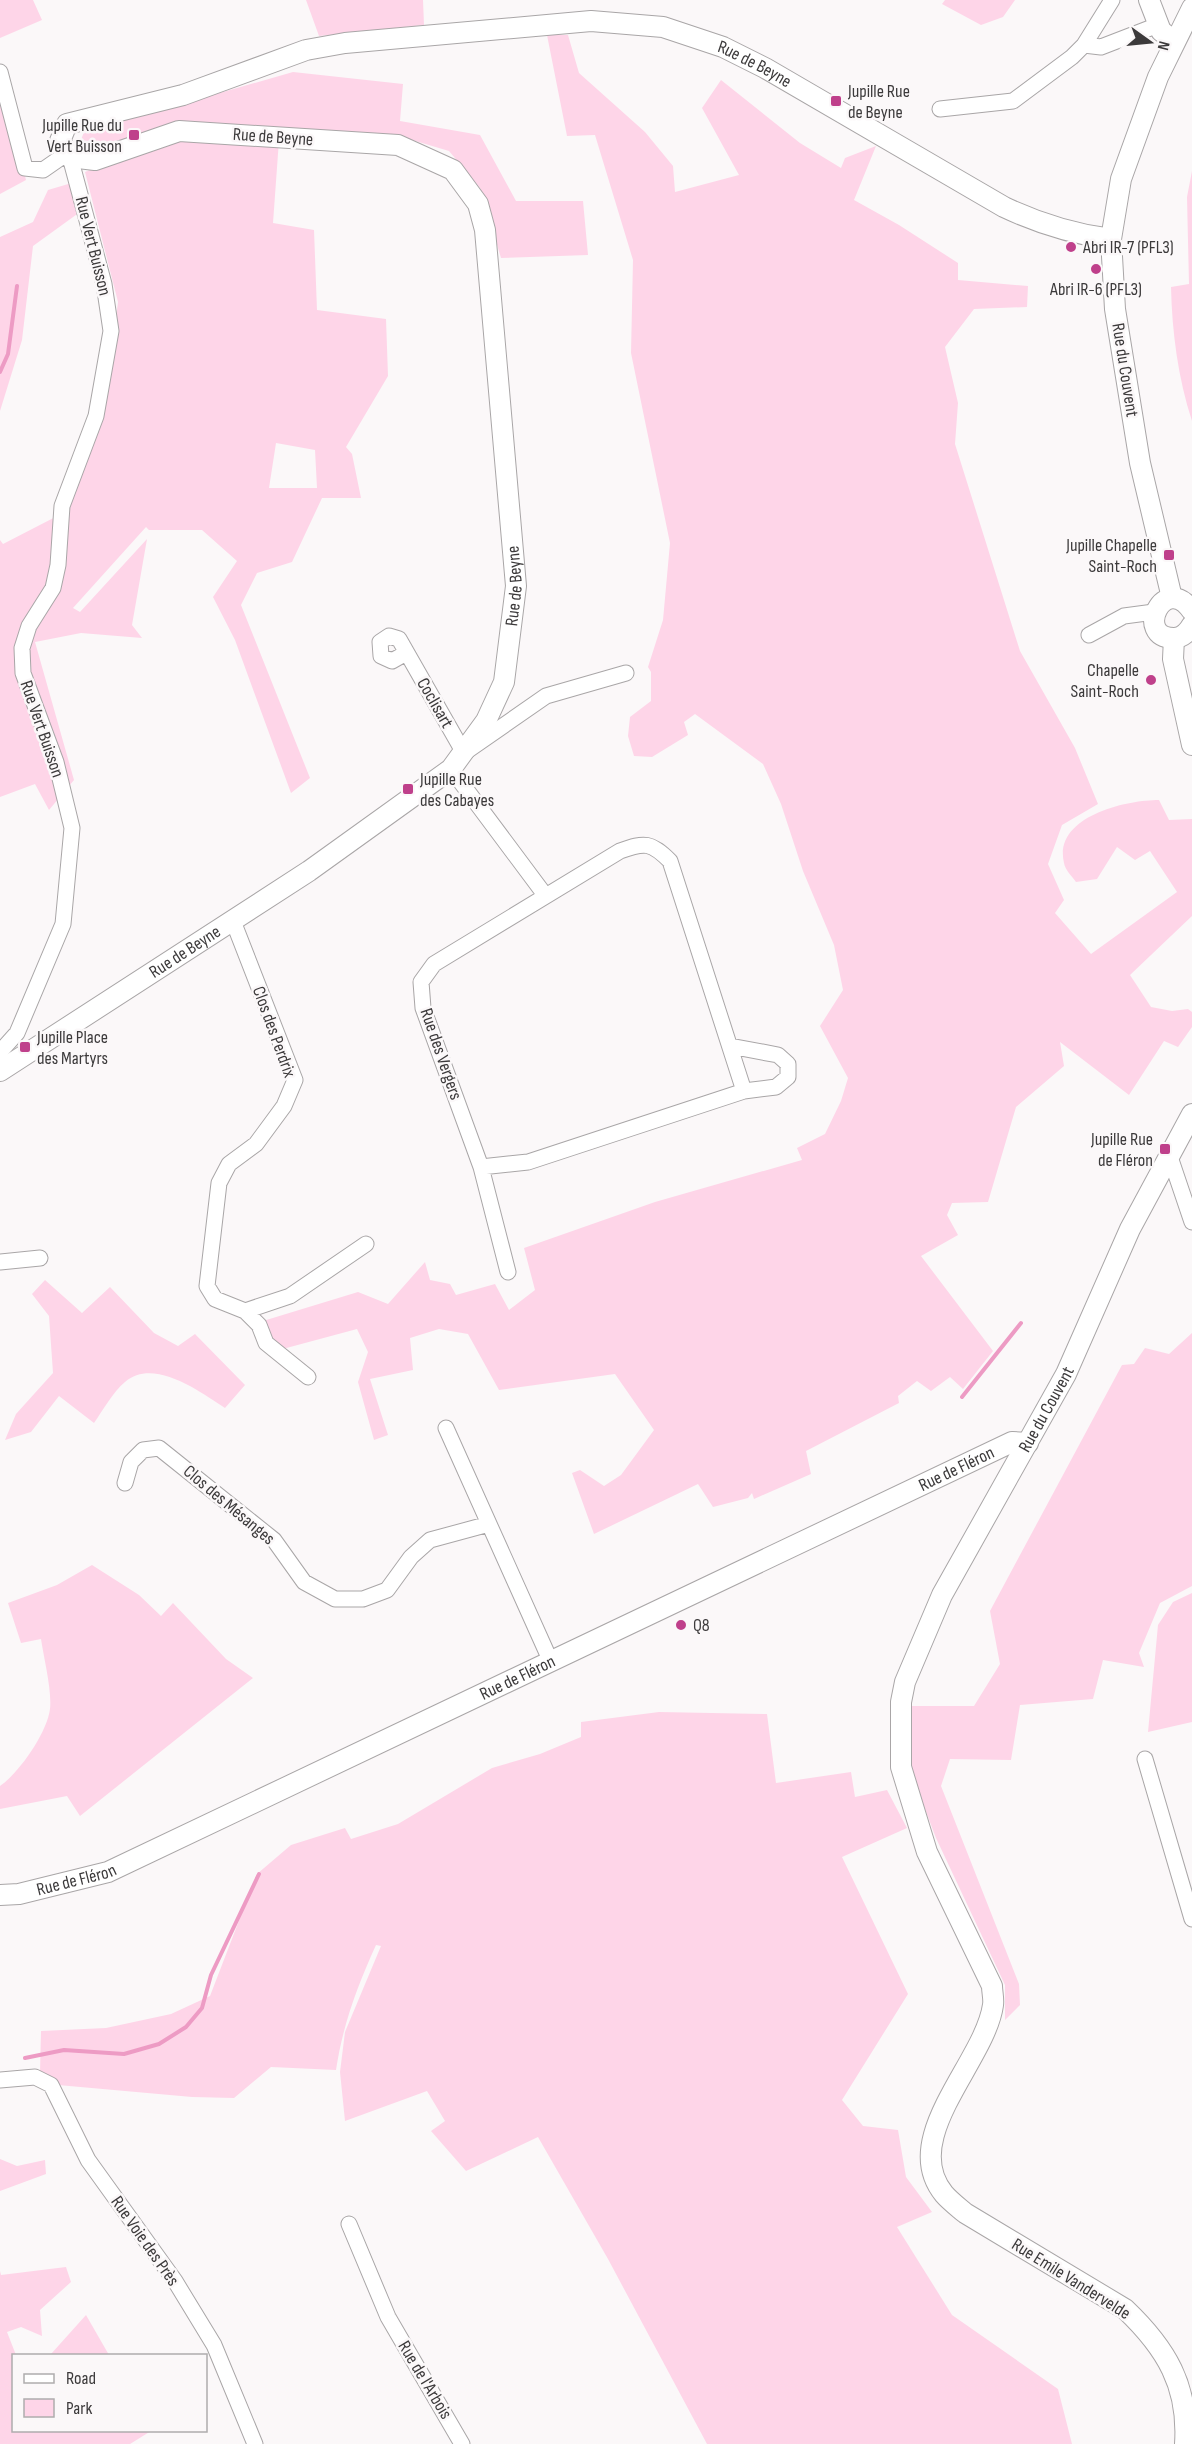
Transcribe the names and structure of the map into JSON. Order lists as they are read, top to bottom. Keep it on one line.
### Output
{"streets":{"street":["Rue de Beyne","Rue Vert Buisson","Rue du Couvent","Coclisart","Clos des Perdrix","Rue des Vergers","Rue de Fléron","Clos des Mésanges","Rue Voie des Près","Rue Emile Vandervelde","Rue de l'Arbois"]},"crossings":[["Rue de Beyne","Rue Vert Buisson"],["Rue de Beyne","Rue du Couvent"],["Rue de Beyne","Coclisart"],["Rue de Beyne","Clos des Perdrix"],["Rue du Couvent","Rue de Fléron"],["Rue du Couvent","Rue Emile Vandervelde"]],"places":{"transit":["Jupille Rue de Beyne","Jupille Rue du Vert Buisson","Jupille Chapelle Saint-Roch","Jupille Rue des Cabayes","Jupille Place des Martyrs","Jupille Rue de Fléron"],"other":["Abri IR-7 (PFL3)","Abri IR-6 (PFL3)","Chapelle Saint-Roch","Q8"]},"legend":["Road","Park"],"north":"right"}
